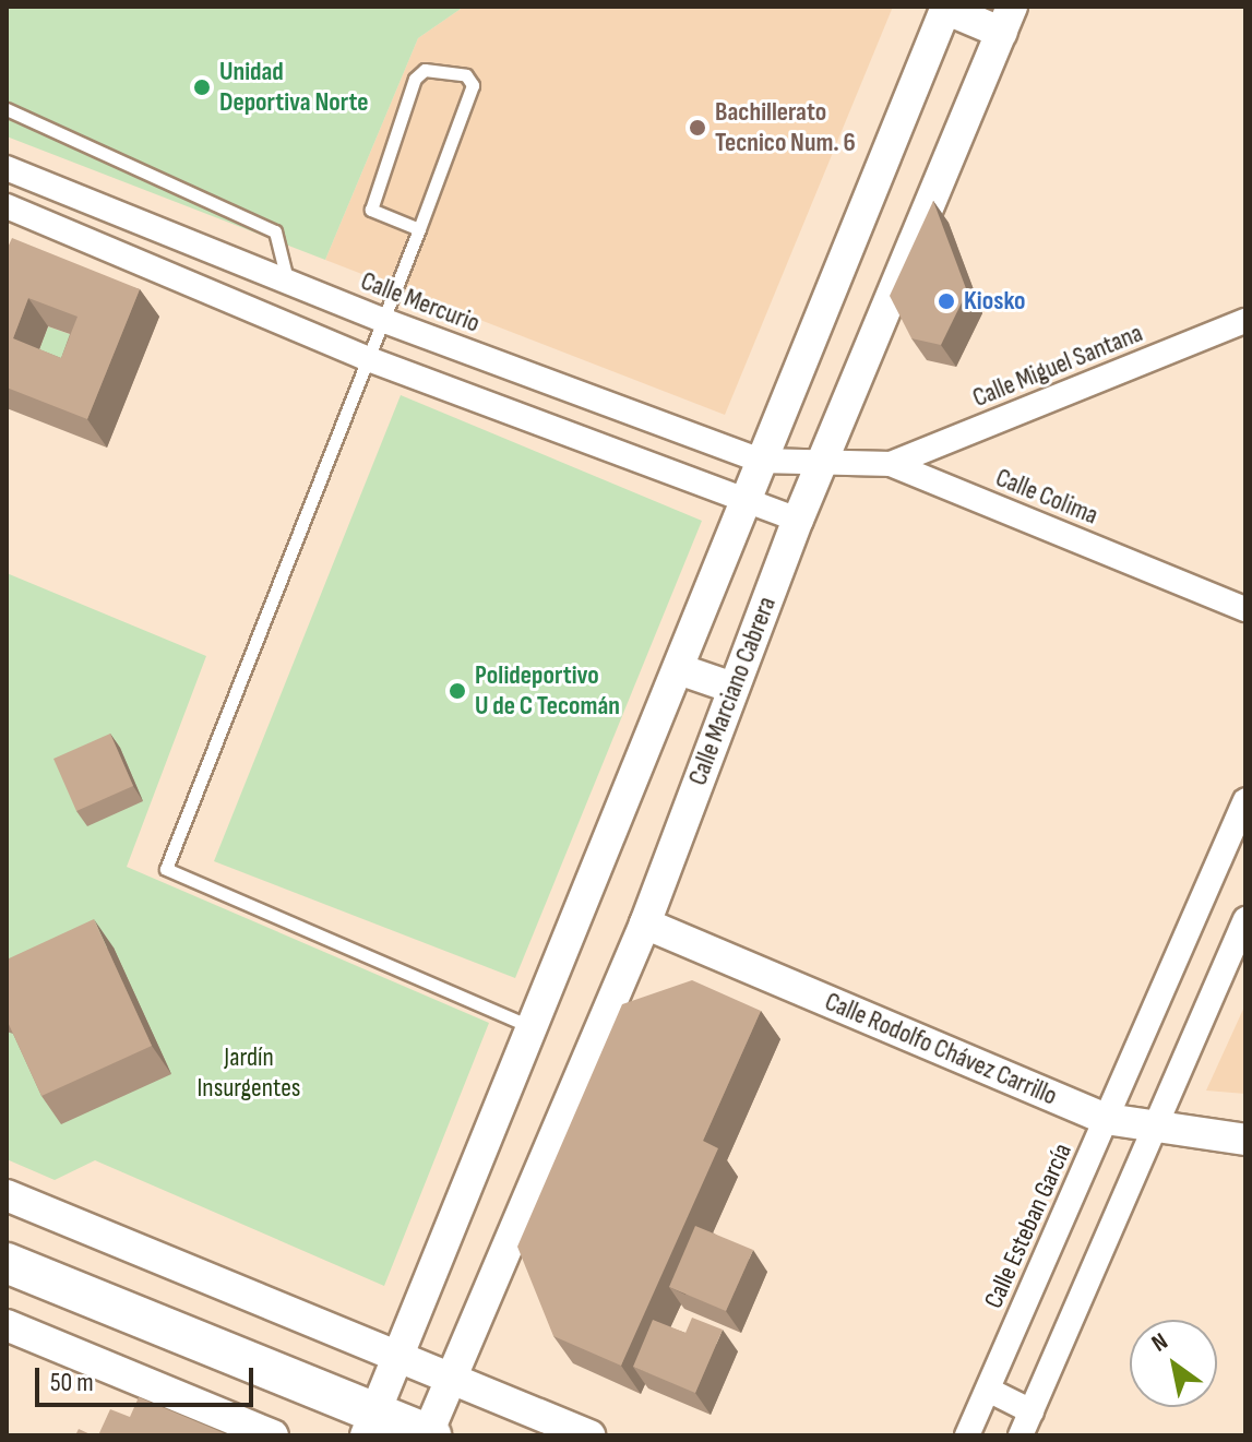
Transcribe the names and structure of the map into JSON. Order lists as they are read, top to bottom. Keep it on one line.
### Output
{"streets":{"street":["Calle Mercurio","Calle Miguel Santana","Calle Colima","Calle Marciano Cabrera","Calle Rodolfo Chávez Carrillo","Calle Esteban García"]},"crossings":[["Calle Mercurio","Calle Colima"],["Calle Mercurio","Calle Marciano Cabrera"],["Calle Miguel Santana","Calle Colima"],["Calle Colima","Calle Marciano Cabrera"],["Calle Marciano Cabrera","Calle Rodolfo Chávez Carrillo"],["Calle Rodolfo Chávez Carrillo","Calle Esteban García"]],"parks":["Jardín Insurgentes"],"places":["Unidad Deportiva Norte","Bachillerato Tecnico Num. 6","Kiosko","Polideportivo U de C Tecomán"],"scale_bar":"50 m","north":"top left"}
